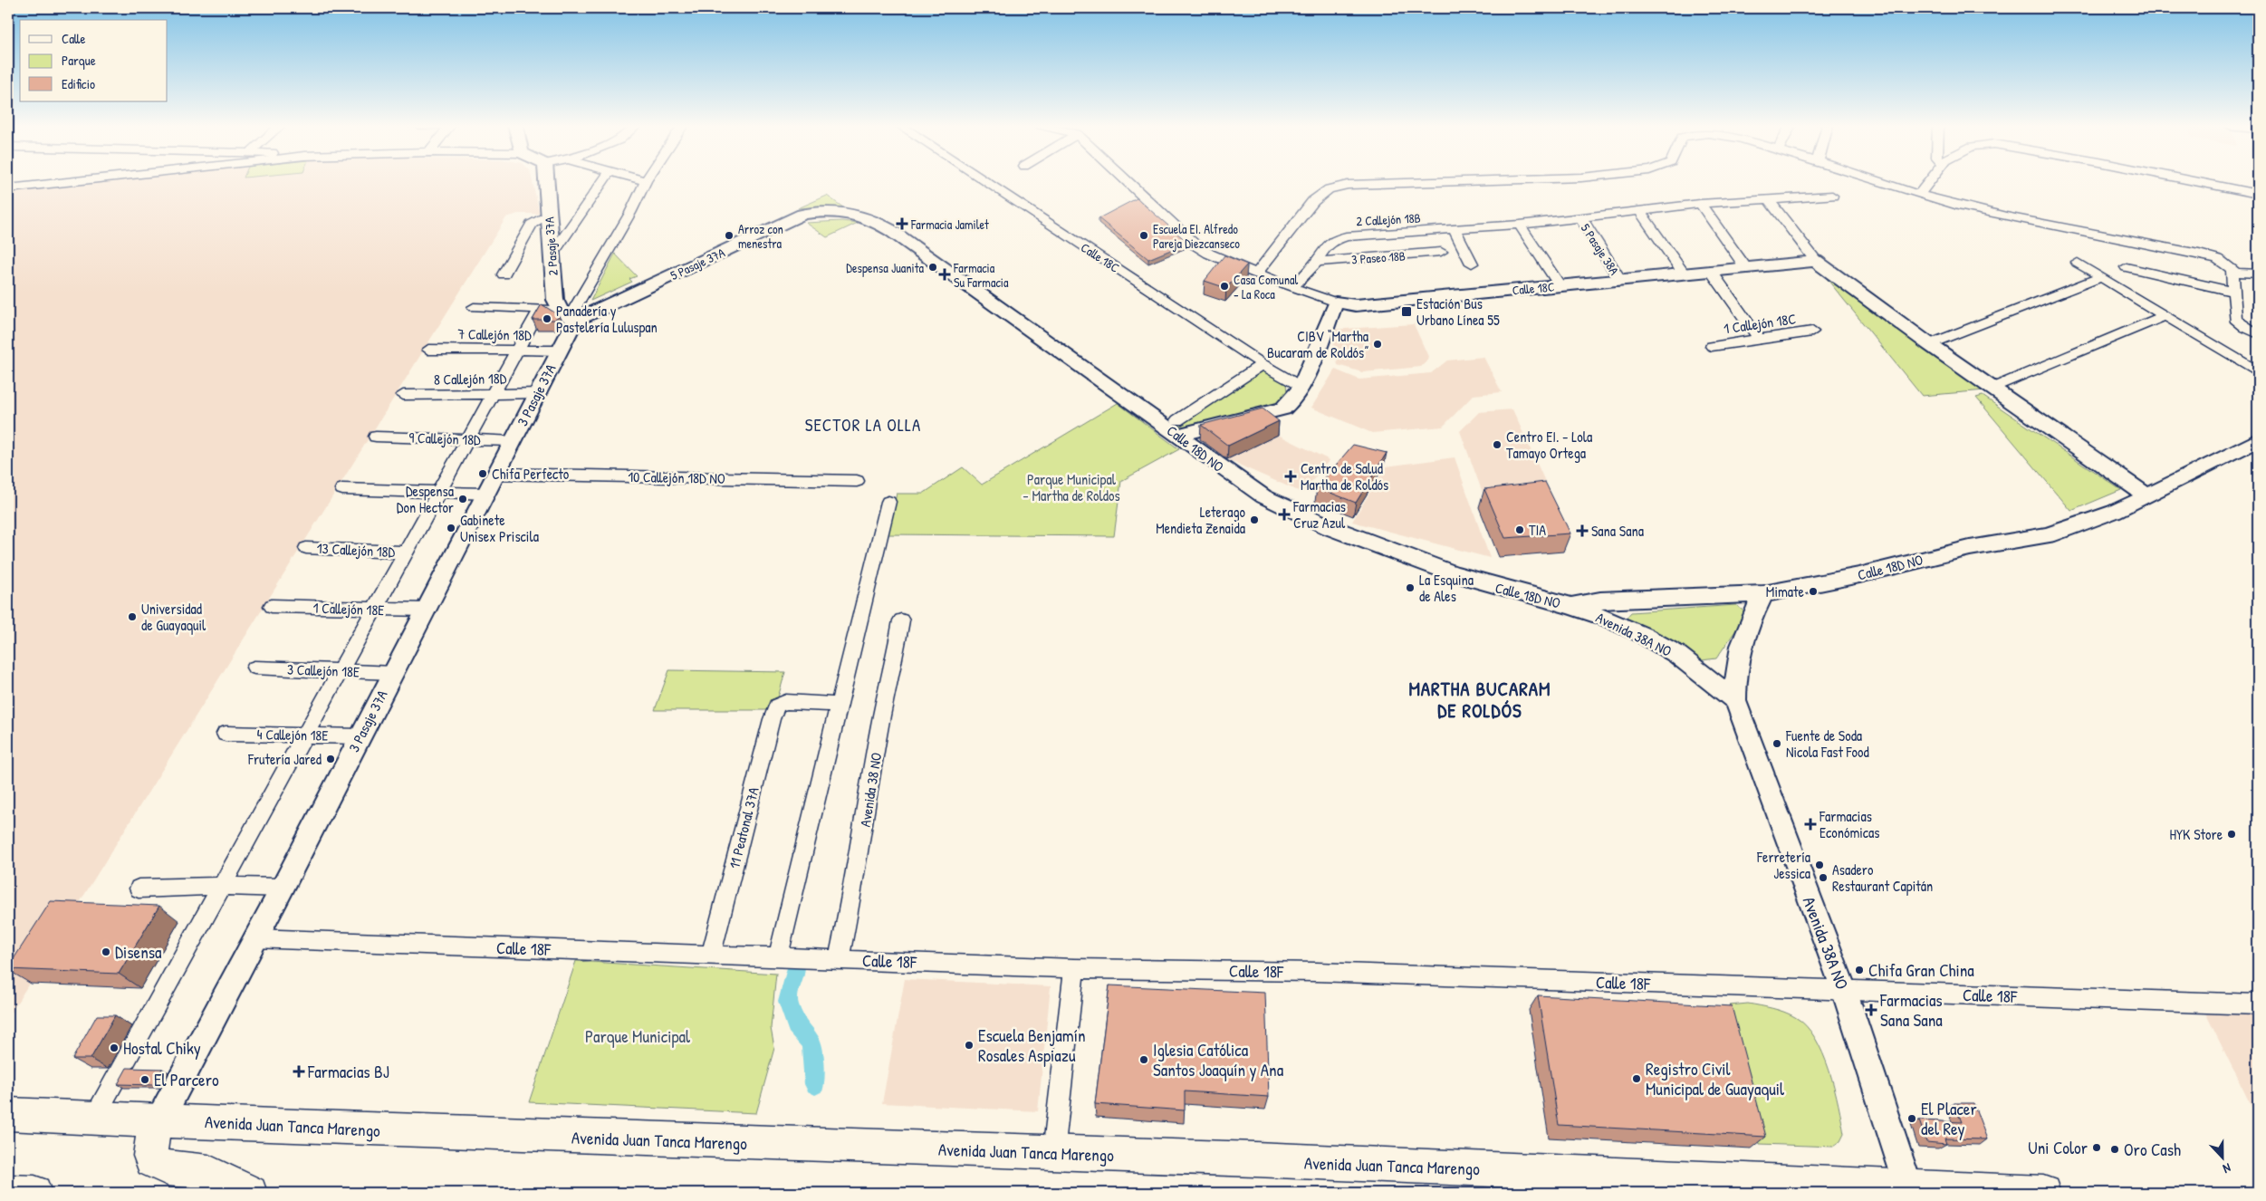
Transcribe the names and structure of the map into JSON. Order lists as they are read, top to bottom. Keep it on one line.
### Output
{"streets":{"main road":["Avenida Juan Tanca Marengo"],"street":["2 Callejón 18B","2 Pasaje 37A","5 Pasaje 38A","Calle 18C","3 Paseo 18B","5 Pasaje 37A","1 Callejón 18C","7 Callejón 18D","8 Callejón 18D","3 Pasaje 37A","9 Callejón 18D","Calle 18D NO","10 Callejón 18D NO","13 Callejón 18D","1 Callejón 18E","Avenida 38A NO","3 Callejón 18E","4 Callejón 18E","Avenida 38 NO","11 Peatonal 37A","Calle 18F"]},"crossings":[["2 Callejón 18B","5 Pasaje 38A"],["2 Callejón 18B","Calle 18C"],["2 Callejón 18B","3 Paseo 18B"],["2 Pasaje 37A","5 Pasaje 37A"],["2 Pasaje 37A","3 Pasaje 37A"],["5 Pasaje 38A","Calle 18C"],["5 Pasaje 37A","3 Pasaje 37A"],["5 Pasaje 37A","Calle 18D NO"],["7 Callejón 18D","3 Pasaje 37A"],["8 Callejón 18D","3 Pasaje 37A"],["3 Pasaje 37A","9 Callejón 18D"],["3 Pasaje 37A","10 Callejón 18D NO"],["3 Pasaje 37A","1 Callejón 18E"],["3 Pasaje 37A","3 Callejón 18E"],["3 Pasaje 37A","4 Callejón 18E"],["3 Pasaje 37A","Calle 18F"],["3 Pasaje 37A","Avenida Juan Tanca Marengo"],["Calle 18D NO","Avenida 38A NO"],["Avenida 38A NO","Calle 18F"],["Avenida 38A NO","Avenida Juan Tanca Marengo"],["Avenida 38 NO","Calle 18F"],["11 Peatonal 37A","Calle 18F"]],"districts":["SECTOR LA OLLA","MARTHA BUCARAM DE ROLDÓS"],"parks":["Parque Municipal - Martha de Roldos","Parque Municipal"],"places":{"health":["Farmacia Jamilet","Farmacia Su Farmacia","Centro de Salud Martha de Roldós","Farmacias Cruz Azul","Sana Sana","Farmacias Económicas","Farmacias Sana Sana","Farmacias BJ"],"other":["Arroz con menestra","Escuela EI. Alfredo Pareja Diezcanseco","Despensa Juanita","Casa Comunal - La Roca","Panadería y Pastelería Luluspan","CIBV “Martha Bucaram de Roldós”","Centro EI. - Lola Tamayo Ortega","Chifa Perfecto","Despensa Don Hector","Leterago Mendieta Zenaida","Gabinete Unisex Priscila","TIA","La Esquina de Ales","Mimate","Universidad de Guayaquil","Fuente de Soda Nicola Fast Food","Frutería Jared","HYK Store","Ferretería Jessica","Asadero Restaurant Capitán","Disensa","Chifa Gran China","Escuela Benjamín Rosales Aspiazu","Hostal Chiky","Iglesia Católica Santos Joaquín y Ana","Registro Civil Municipal de Guayaquil","El Parcero","El Placer del Rey","Uni Color","Oro Cash"],"transit":["Estación Bus Urbano Línea 55"]},"legend":["Calle","Parque","Edificio"],"north":"bottom"}
